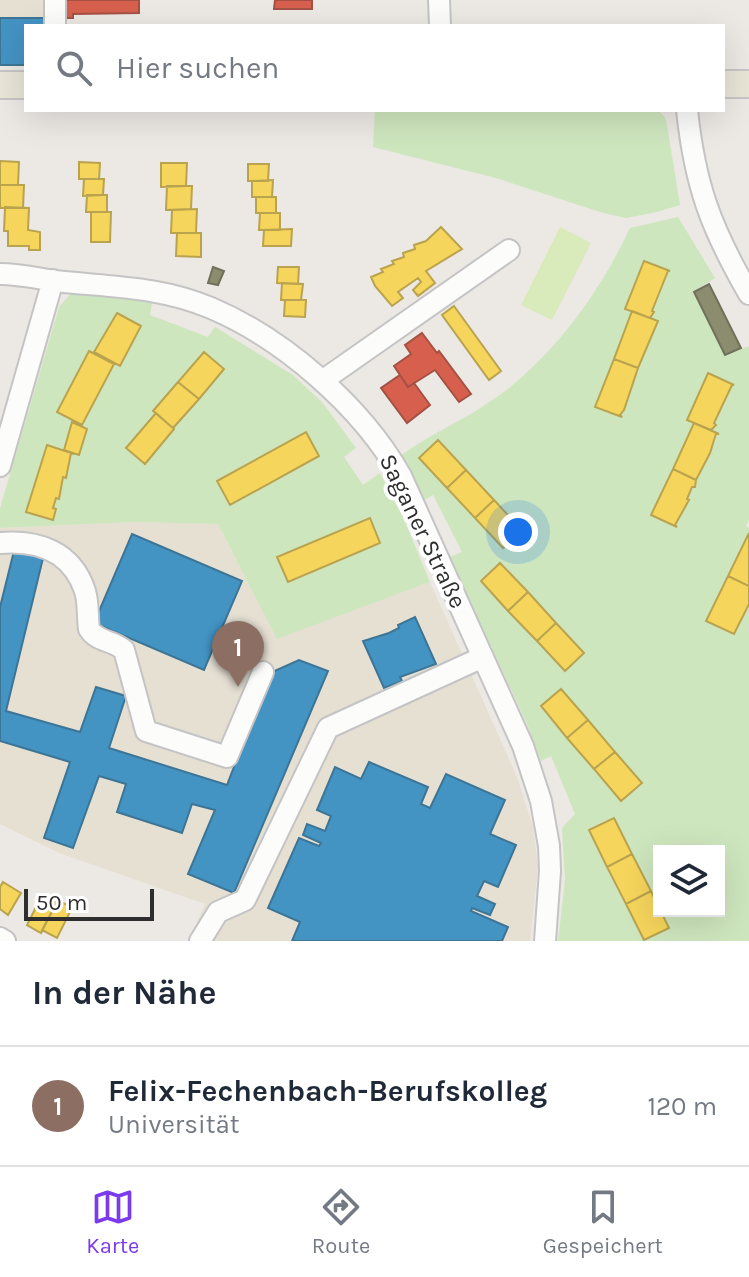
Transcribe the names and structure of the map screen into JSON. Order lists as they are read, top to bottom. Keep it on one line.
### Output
{"streets":{"street":["Saganer Straße"]},"scale_bar":"50 m","page":{"search":"Hier suchen","pins":"1","scale":"50 m","heading":"In der Nähe","list":[{"mark":"1","name":"Felix-Fechenbach-Berufskolleg","note":"Universität","value":"120 m"}],"nav":["Karte","Route","Gespeichert"]}}
